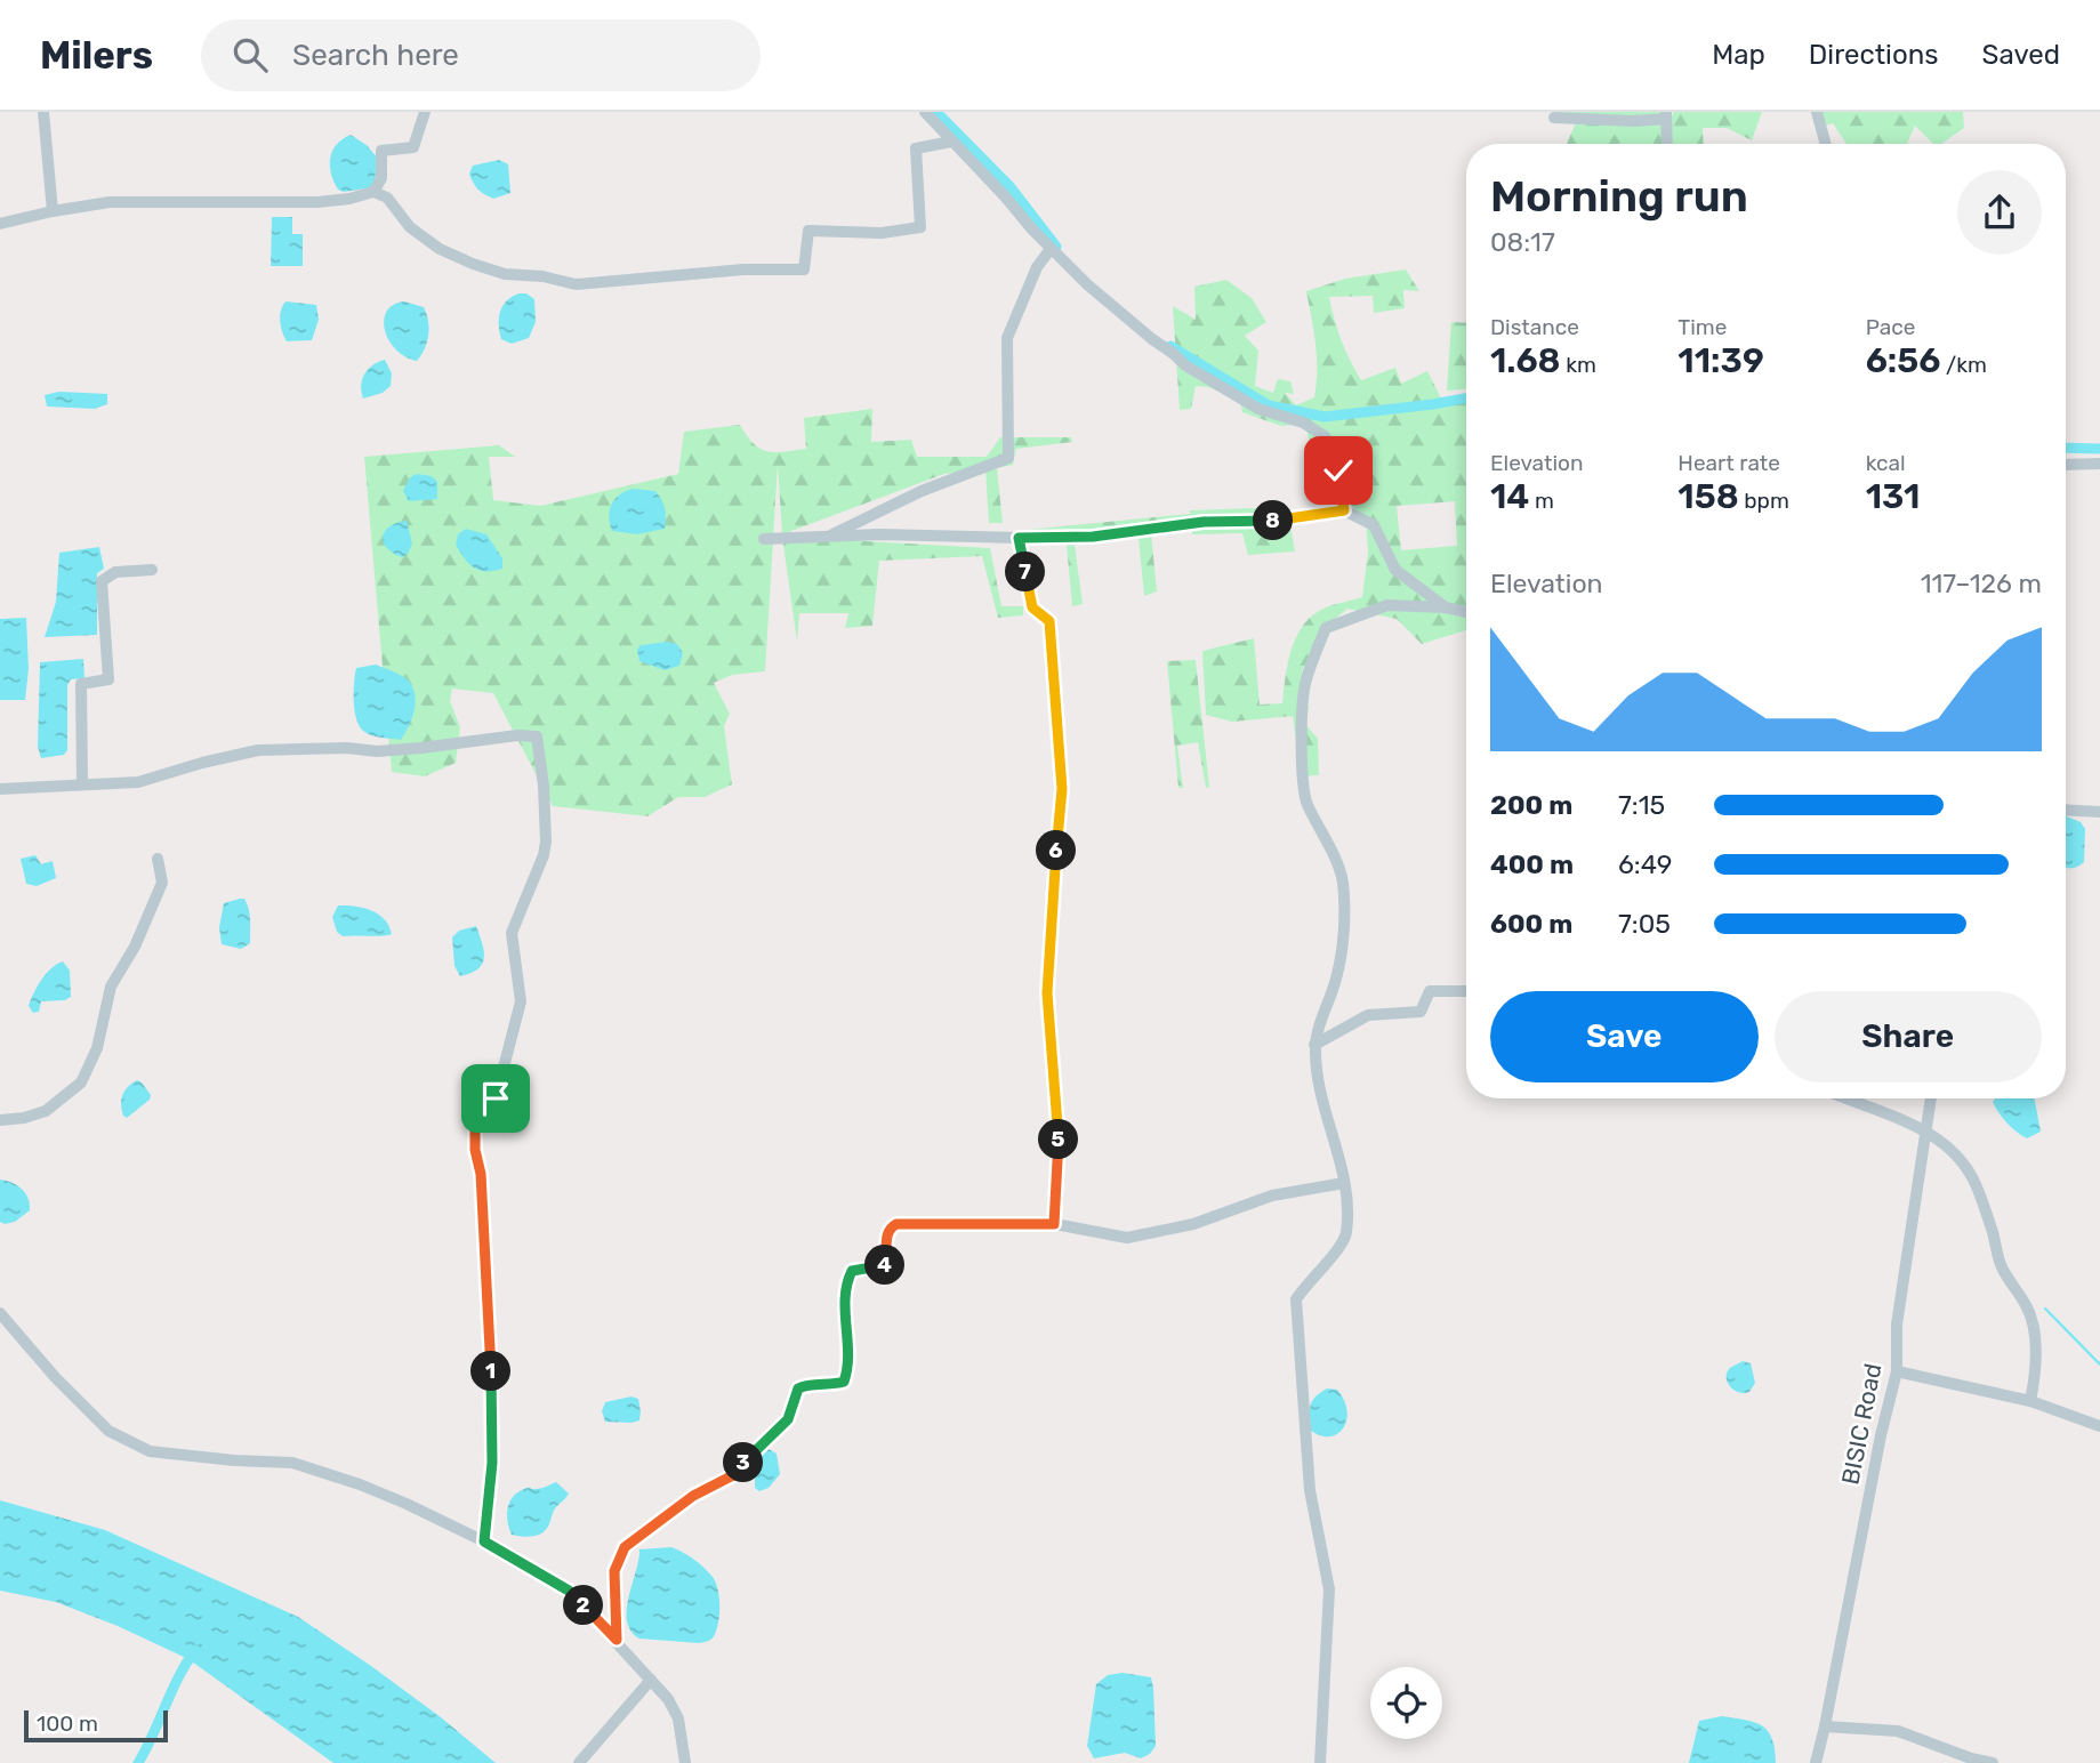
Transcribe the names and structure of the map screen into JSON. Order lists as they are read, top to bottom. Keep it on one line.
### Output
{"streets":{"street":["BISIC Road"]},"scale_bar":"100 m","page":{"header":"Milers","search":"Search here","nav":["Map","Directions","Saved"],"heading":["Morning run","08:17"],"stats":[["Distance","1.68 km"],["Time","11:39"],["Pace","6:56 /km"],["Elevation","14 m"],["Heart rate","158 bpm"],["kcal","131"]],"pins":["8","7","6","5","4","1","3","2"],"chart":["Elevation","117–126 m"],"list":[{"name":"200 m","note":"7:15"},{"name":"400 m","note":"6:49"},{"name":"600 m","note":"7:05"}],"buttons":["Save","Share"],"scale":"100 m"}}
